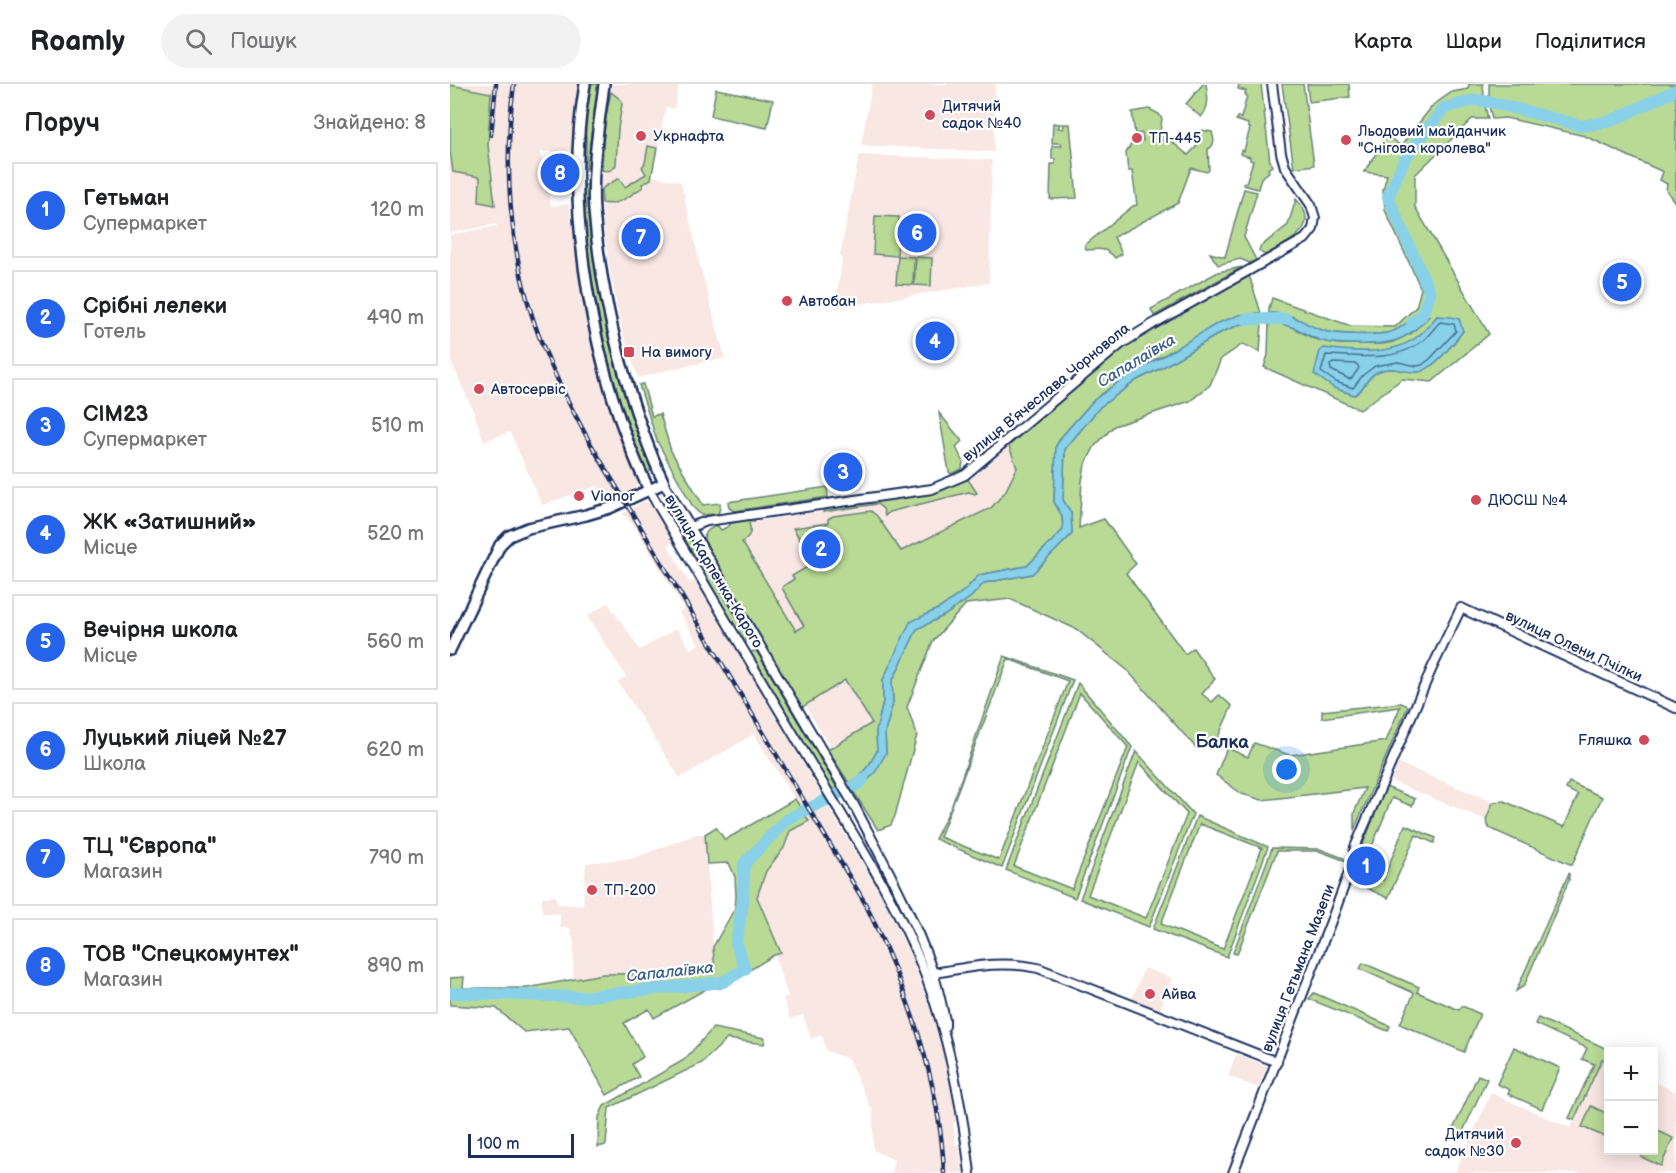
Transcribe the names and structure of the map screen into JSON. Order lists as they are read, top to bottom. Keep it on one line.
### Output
{"streets":{"main road":["вулиця Карпенка-Карого"],"street":["вулиця Вʼячеслава Чорновола","вулиця Олени Пчілки","вулиця Гетьмана Мазепи"]},"crossings":[["вулиця Вʼячеслава Чорновола","вулиця Карпенка-Карого"],["вулиця Олени Пчілки","вулиця Гетьмана Мазепи"]],"districts":["Балка"],"water":["Сапалаївка"],"places":{"other":["Дитячий садок №40","Укрнафта","ТП-445","Льодовий майданчик \"Снігова королева\"","Автобан","Автосервіс","Vianor","ДЮСШ №4","Fляшка","ТП-200","Айва","Дитячий садок №30"],"transit":["На вимогу"]},"scale_bar":"100 m","page":{"header":"Roamly","search":"Пошук","nav":["Карта","Шари","Поділитися"],"heading":["Поруч","Знайдено: 8"],"pins":["8","6","7","5","4","3","2","1"],"list":[{"mark":"1","name":"Гетьман","note":"Супермаркет","value":"120 m"},{"mark":"2","name":"Срібні лелеки","note":"Готель","value":"490 m"},{"mark":"3","name":"СІМ23","note":"Супермаркет","value":"510 m"},{"mark":"4","name":"ЖК «Затишний»","note":"Місце","value":"520 m"},{"mark":"5","name":"Вечірня школа","note":"Місце","value":"560 m"},{"mark":"6","name":"Луцький ліцей №27","note":"Школа","value":"620 m"},{"mark":"7","name":"ТЦ \"Європа\"","note":"Магазин","value":"790 m"},{"mark":"8","name":"ТОВ \"Спецкомунтех\"","note":"Магазин","value":"890 m"}],"map_buttons":["+","−"],"scale":"100 m"}}
